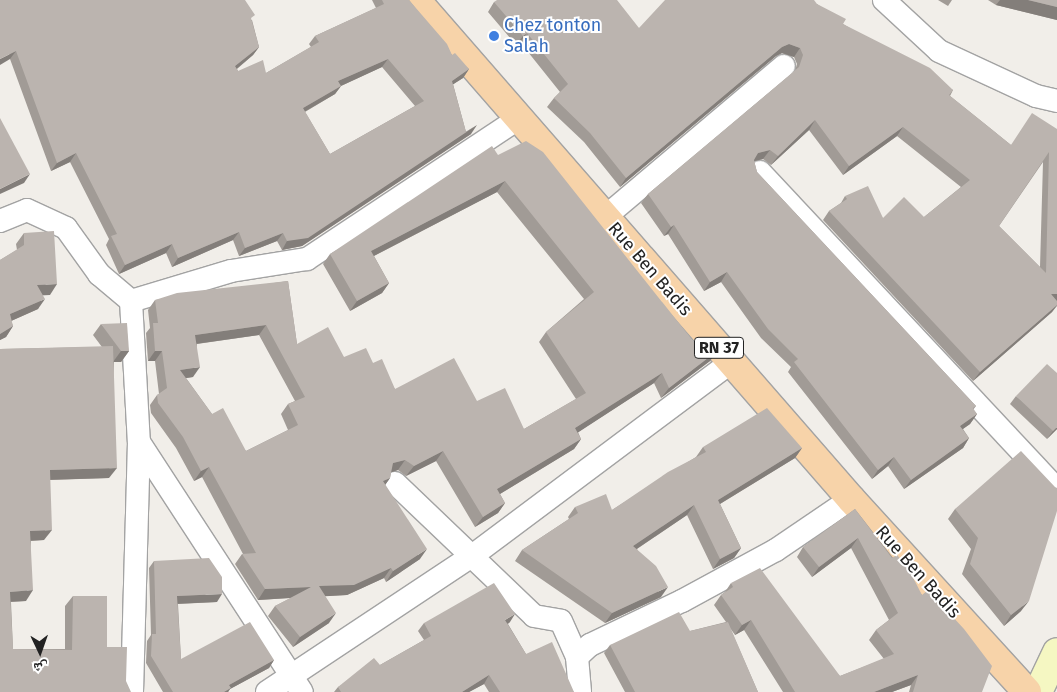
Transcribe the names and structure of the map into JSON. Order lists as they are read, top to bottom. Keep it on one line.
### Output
{"streets":{"main road":["Rue Ben Badis","RN 37"]},"places":["Chez tonton Salah"],"north":"bottom"}
